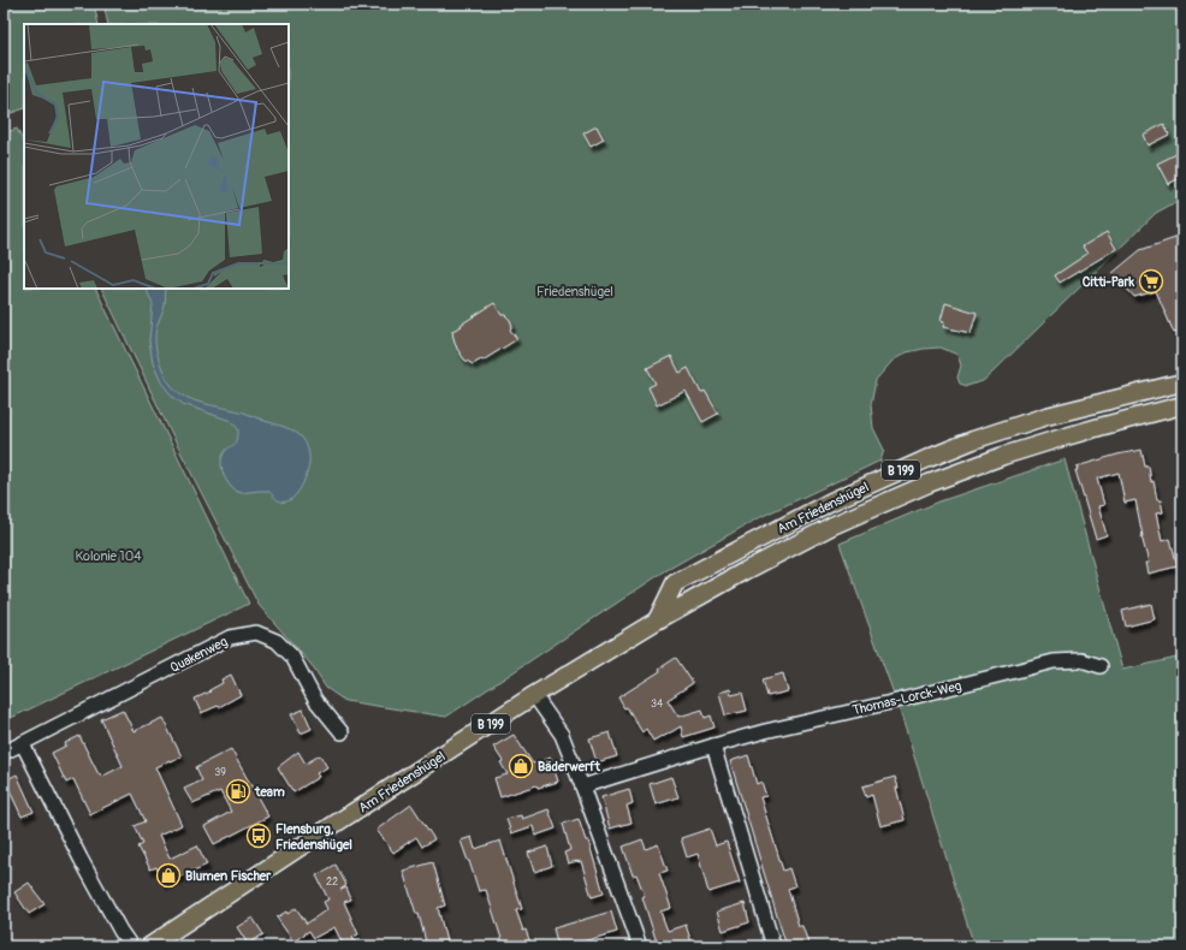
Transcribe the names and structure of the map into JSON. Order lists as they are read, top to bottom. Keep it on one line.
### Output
{"streets":{"main road":["B 199","Am Friedenshügel"],"street":["Quakenweg","Thomas-Lorck-Weg"]},"parks":["Friedenshügel","Kolonie 104"],"places":{"supermarket":["Citti-Park"],"shop":["Bäderwerft","Blumen Fischer"],"fuel station":["team"],"bus stop":["Flensburg, Friedenshügel"]},"house_numbers":["34","39","22"]}
